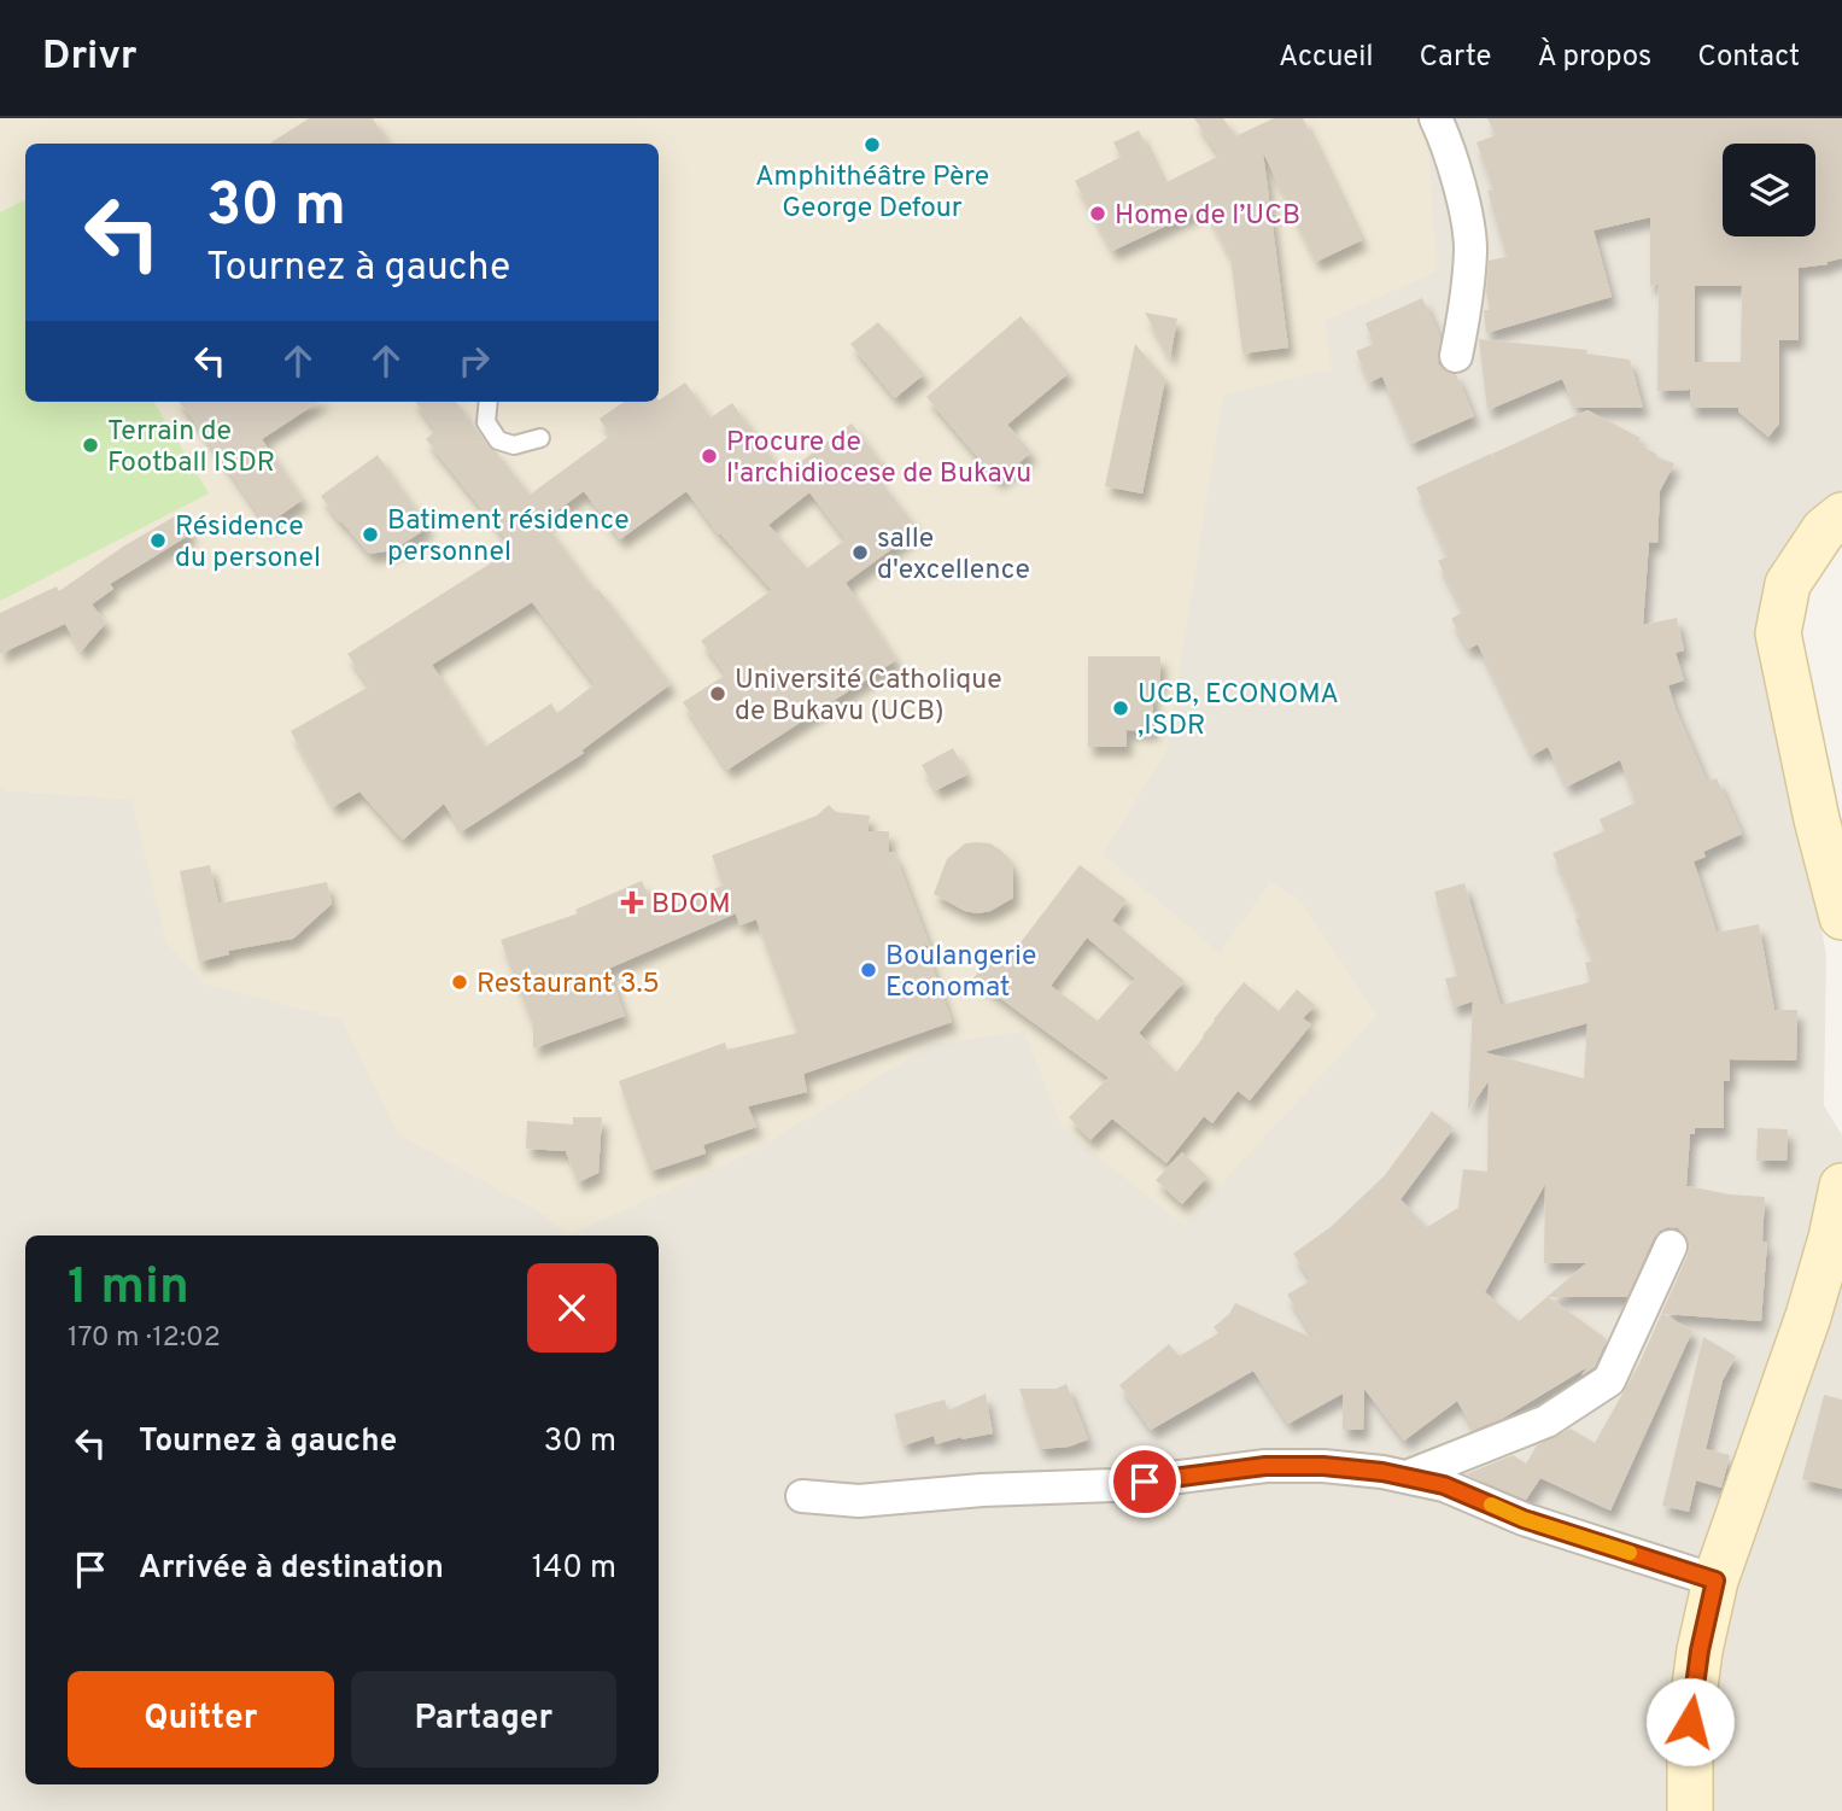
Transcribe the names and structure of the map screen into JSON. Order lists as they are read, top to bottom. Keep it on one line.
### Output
{"places":{"other":["Amphithéâtre Père George Defour","Home de l’UCB","Terrain de Football ISDR","Procure de l'archidiocese de Bukavu","Batiment résidence personnel","Résidence du personel","salle d'excellence","Université Catholique de Bukavu (UCB)","UCB, ECONOMA ,ISDR","Boulangerie Economat","Restaurant 3.5"],"health":["BDOM"]},"page":{"header":"Drivr","nav":["Accueil","Carte","À propos","Contact"],"turn":["30 m","Tournez à gauche"],"heading":["1 min","170 m · 12:02"],"list":[{"name":"Tournez à gauche","value":"30 m"},{"name":"Arrivée à destination","value":"140 m"}],"buttons":["Quitter","Partager"]}}
